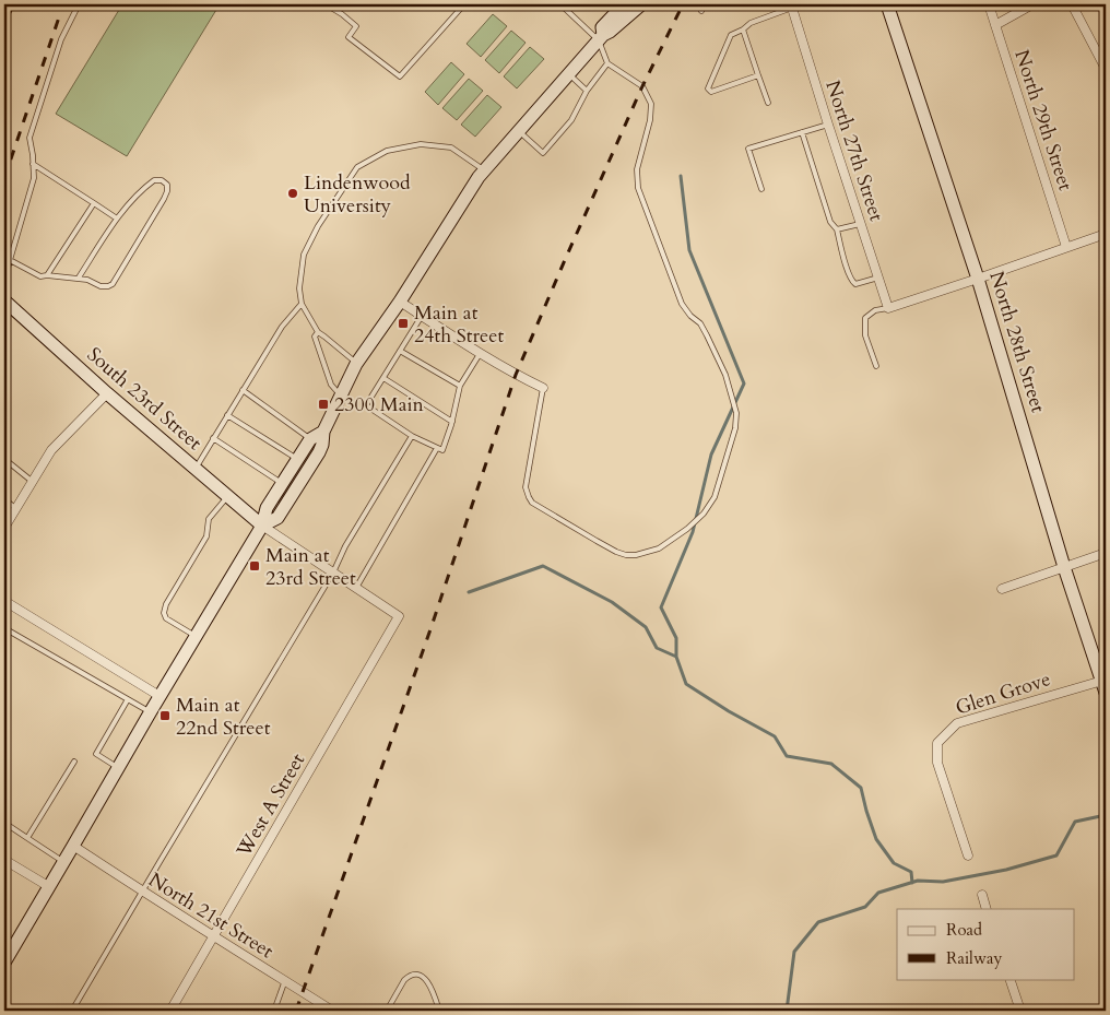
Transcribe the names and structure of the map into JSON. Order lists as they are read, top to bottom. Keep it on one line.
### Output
{"streets":{"main road":["North 28th Street","South 23rd Street"],"street":["North 29th Street","North 27th Street","Glen Grove","West A Street","North 21st Street"]},"crossings":[["North 28th Street","Glen Grove"],["West A Street","North 21st Street"]],"places":{"other":["Lindenwood University"],"transit":["Main at 24th Street","2300 Main","Main at 23rd Street","Main at 22nd Street"]},"legend":["Road","Railway"]}
